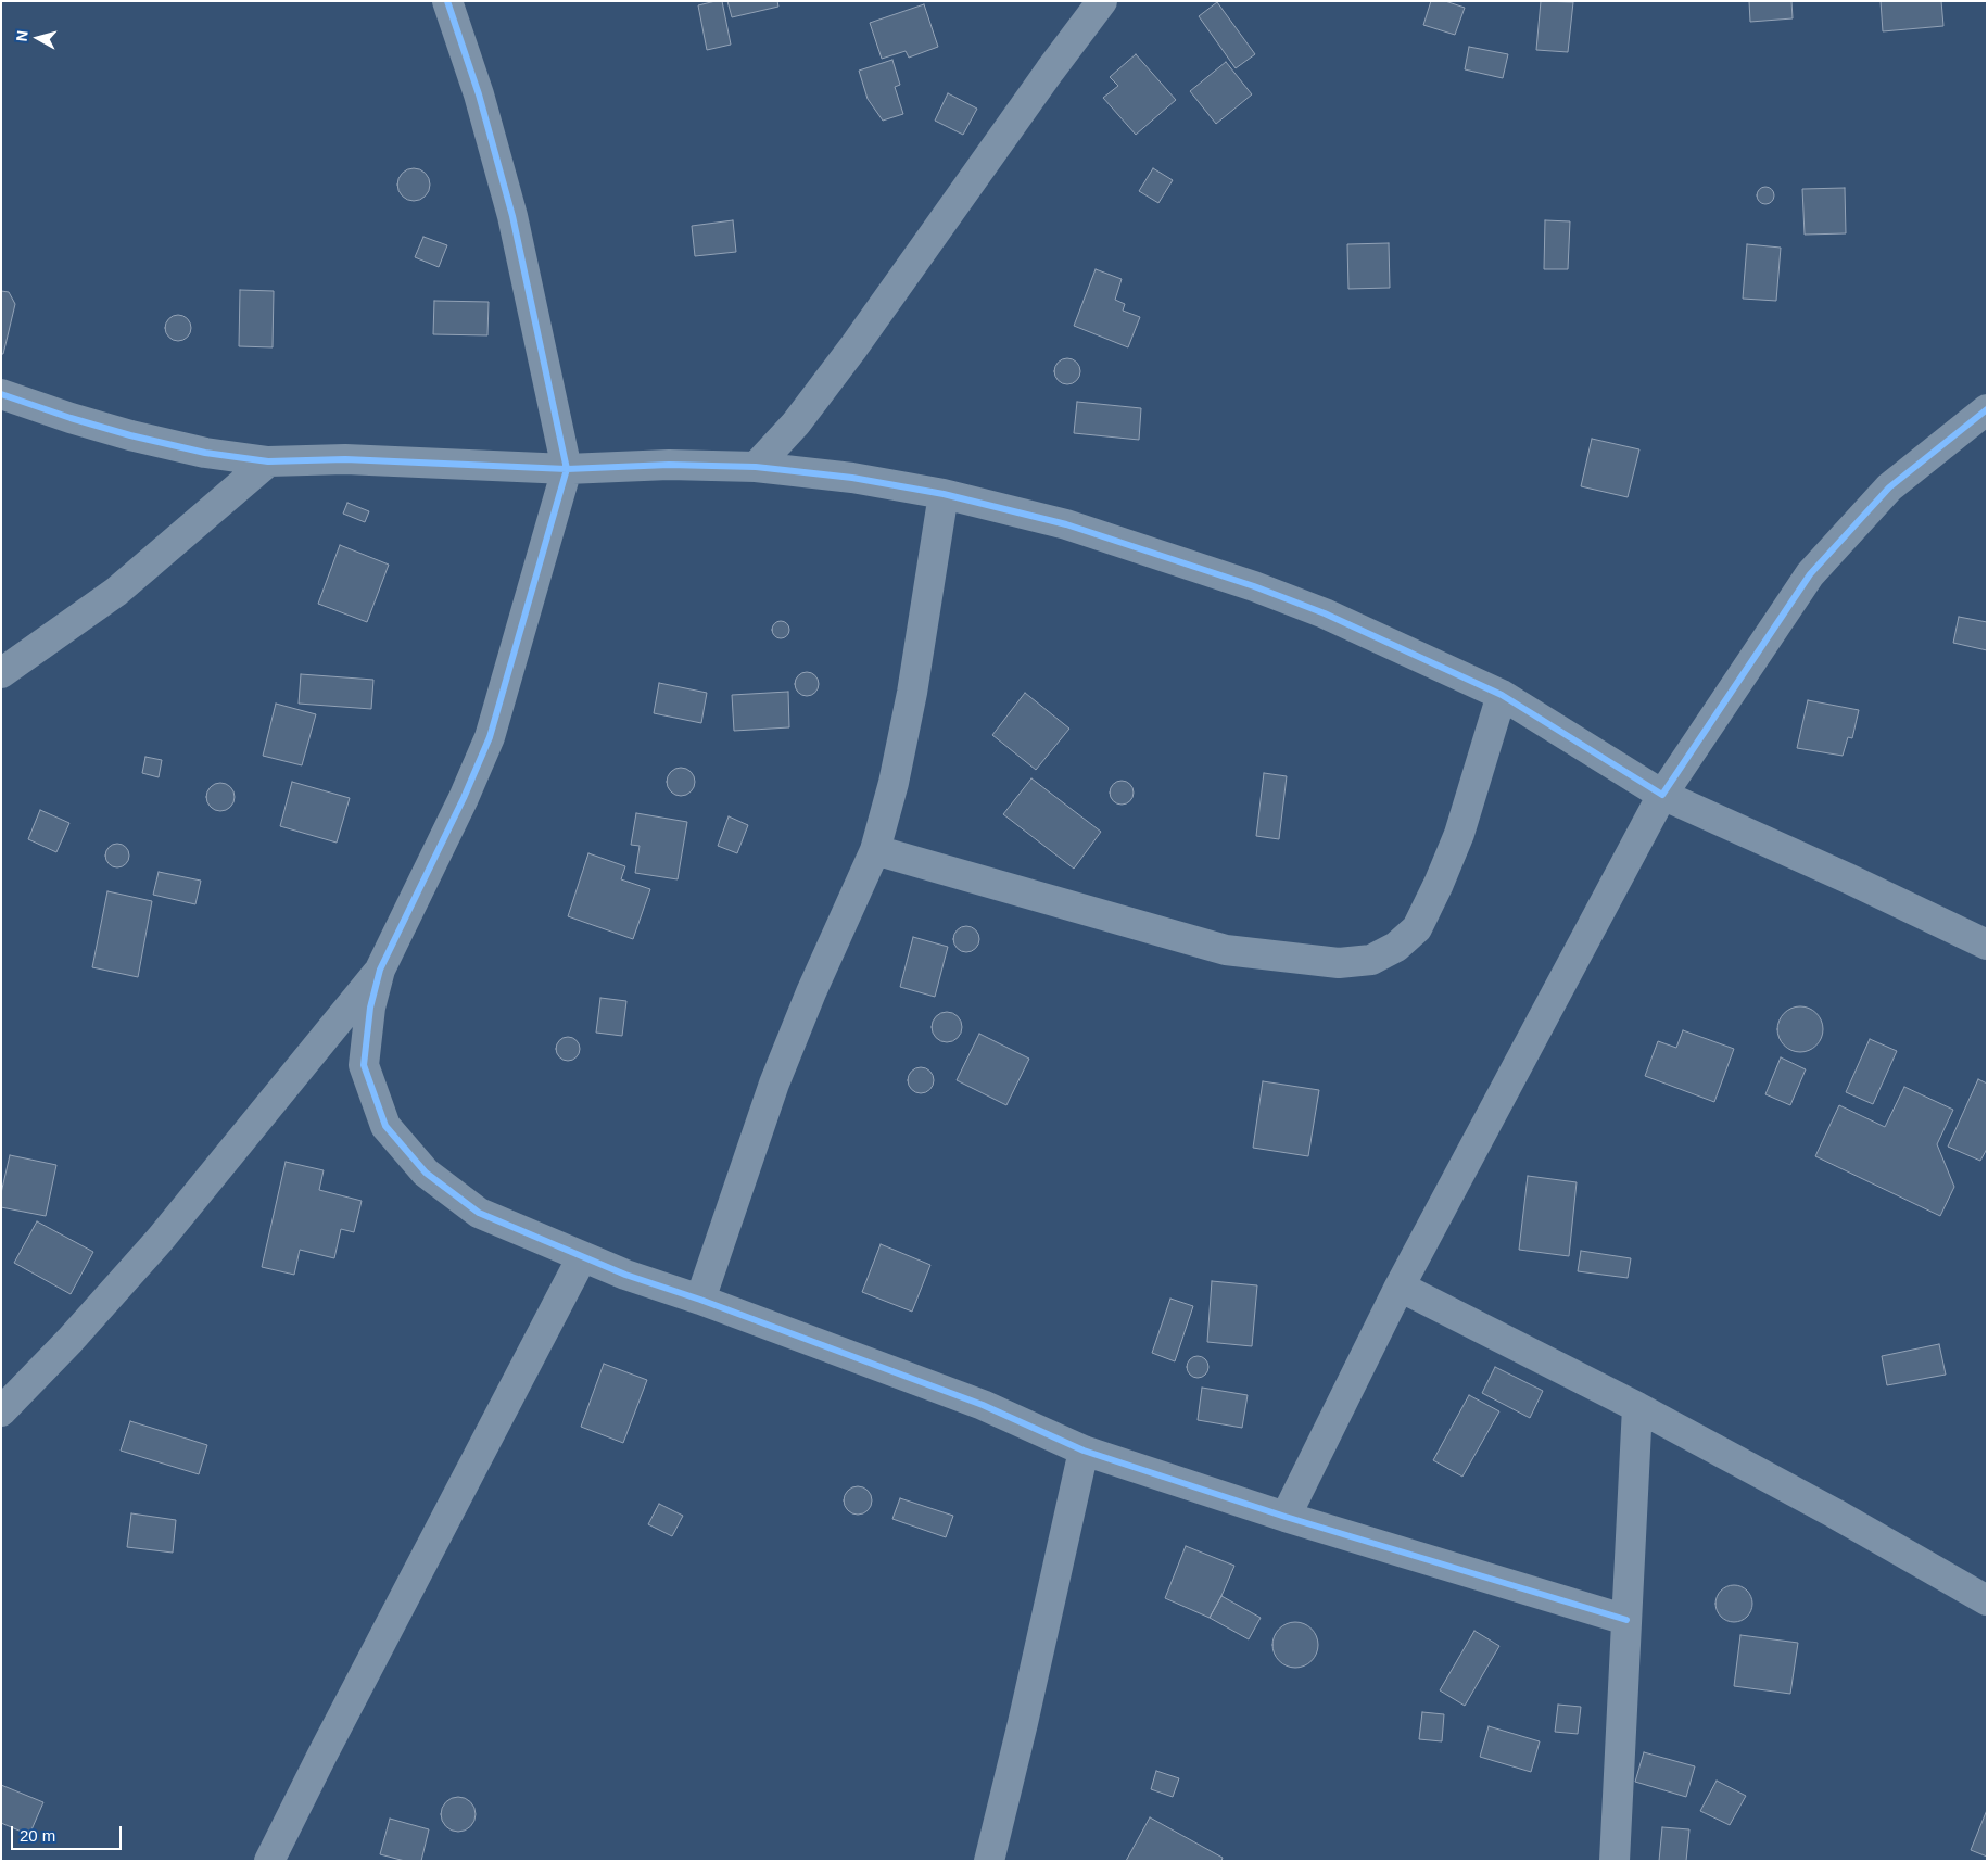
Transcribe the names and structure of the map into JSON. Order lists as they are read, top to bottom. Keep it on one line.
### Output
{"scale_bar":"20 m","north":"left"}
